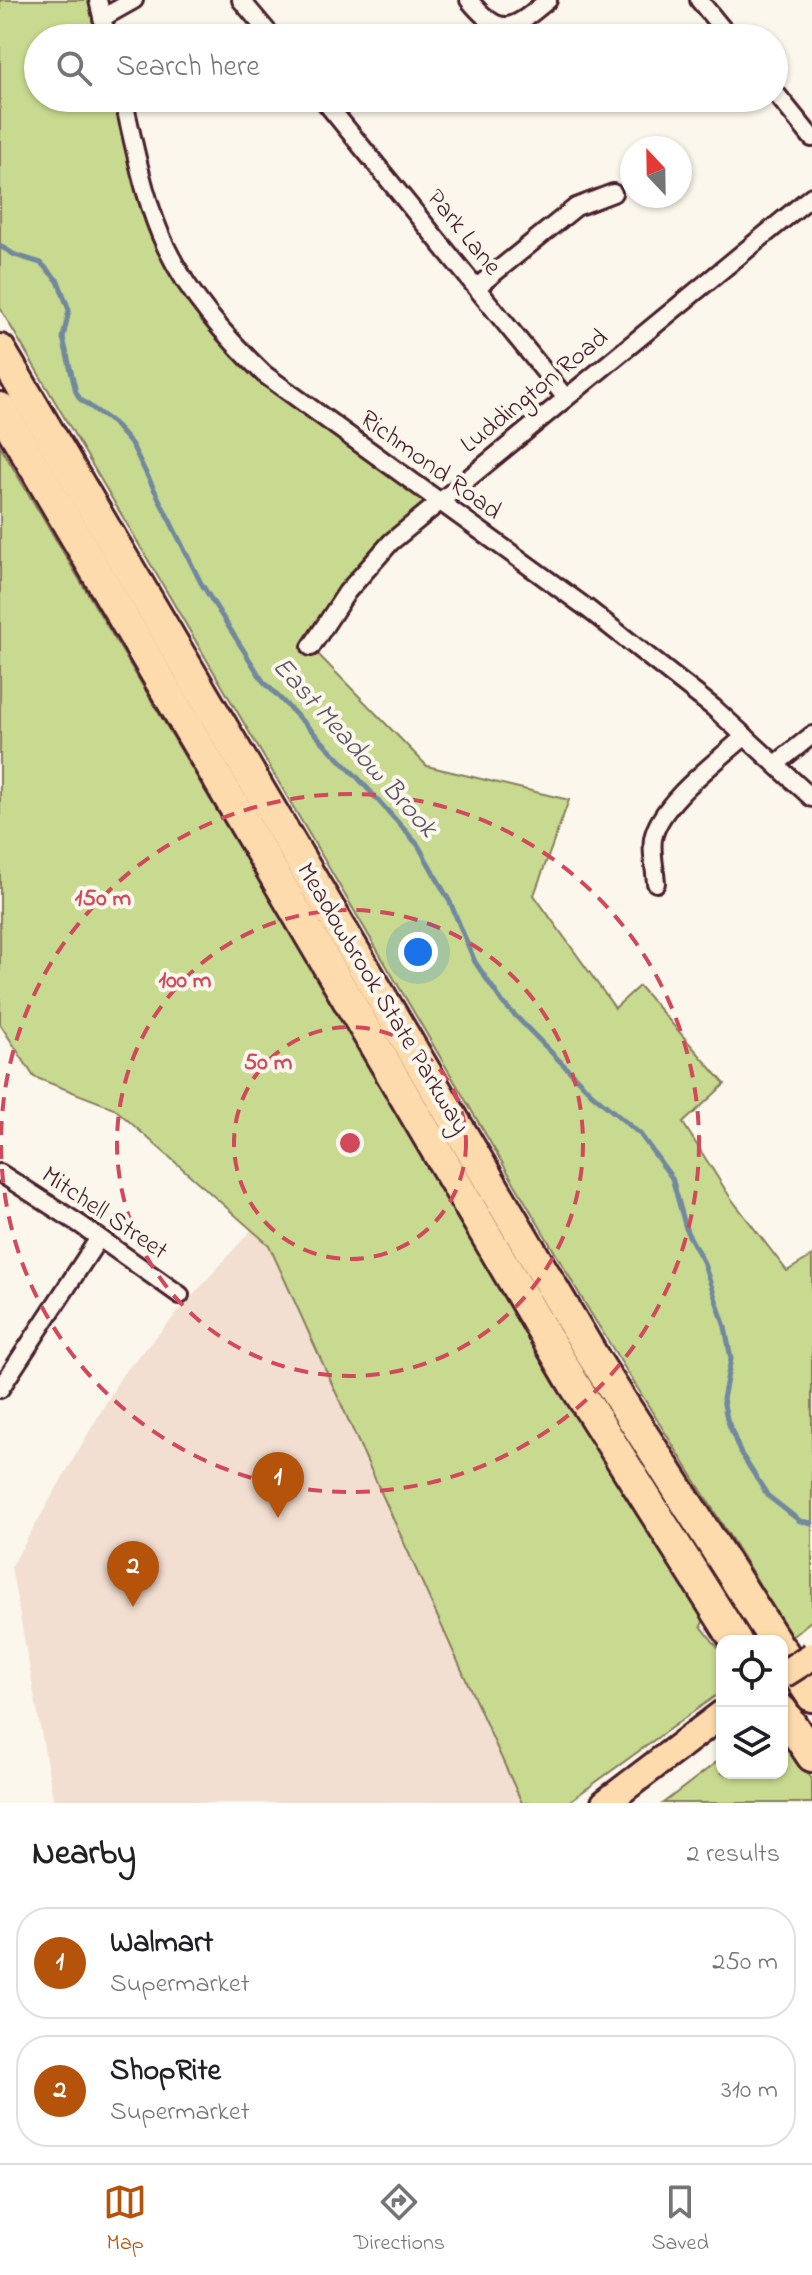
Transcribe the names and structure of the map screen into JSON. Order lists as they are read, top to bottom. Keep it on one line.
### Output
{"streets":{"highway":["Meadowbrook State Parkway"],"street":["Park Lane","Luddington Road","Richmond Road","Mitchell Street"]},"crossings":[["Park Lane","Luddington Road"],["Luddington Road","Richmond Road"]],"water":["East Meadow Brook"],"north":"top","page":{"search":"Search here","pins":["1","2"],"heading":["Nearby","2 results"],"list":[{"mark":"1","name":"Walmart","note":"Supermarket","value":"250 m"},{"mark":"2","name":"ShopRite","note":"Supermarket","value":"310 m"}],"nav":["Map","Directions","Saved"]},"rings":["150 m","100 m","50 m"]}
